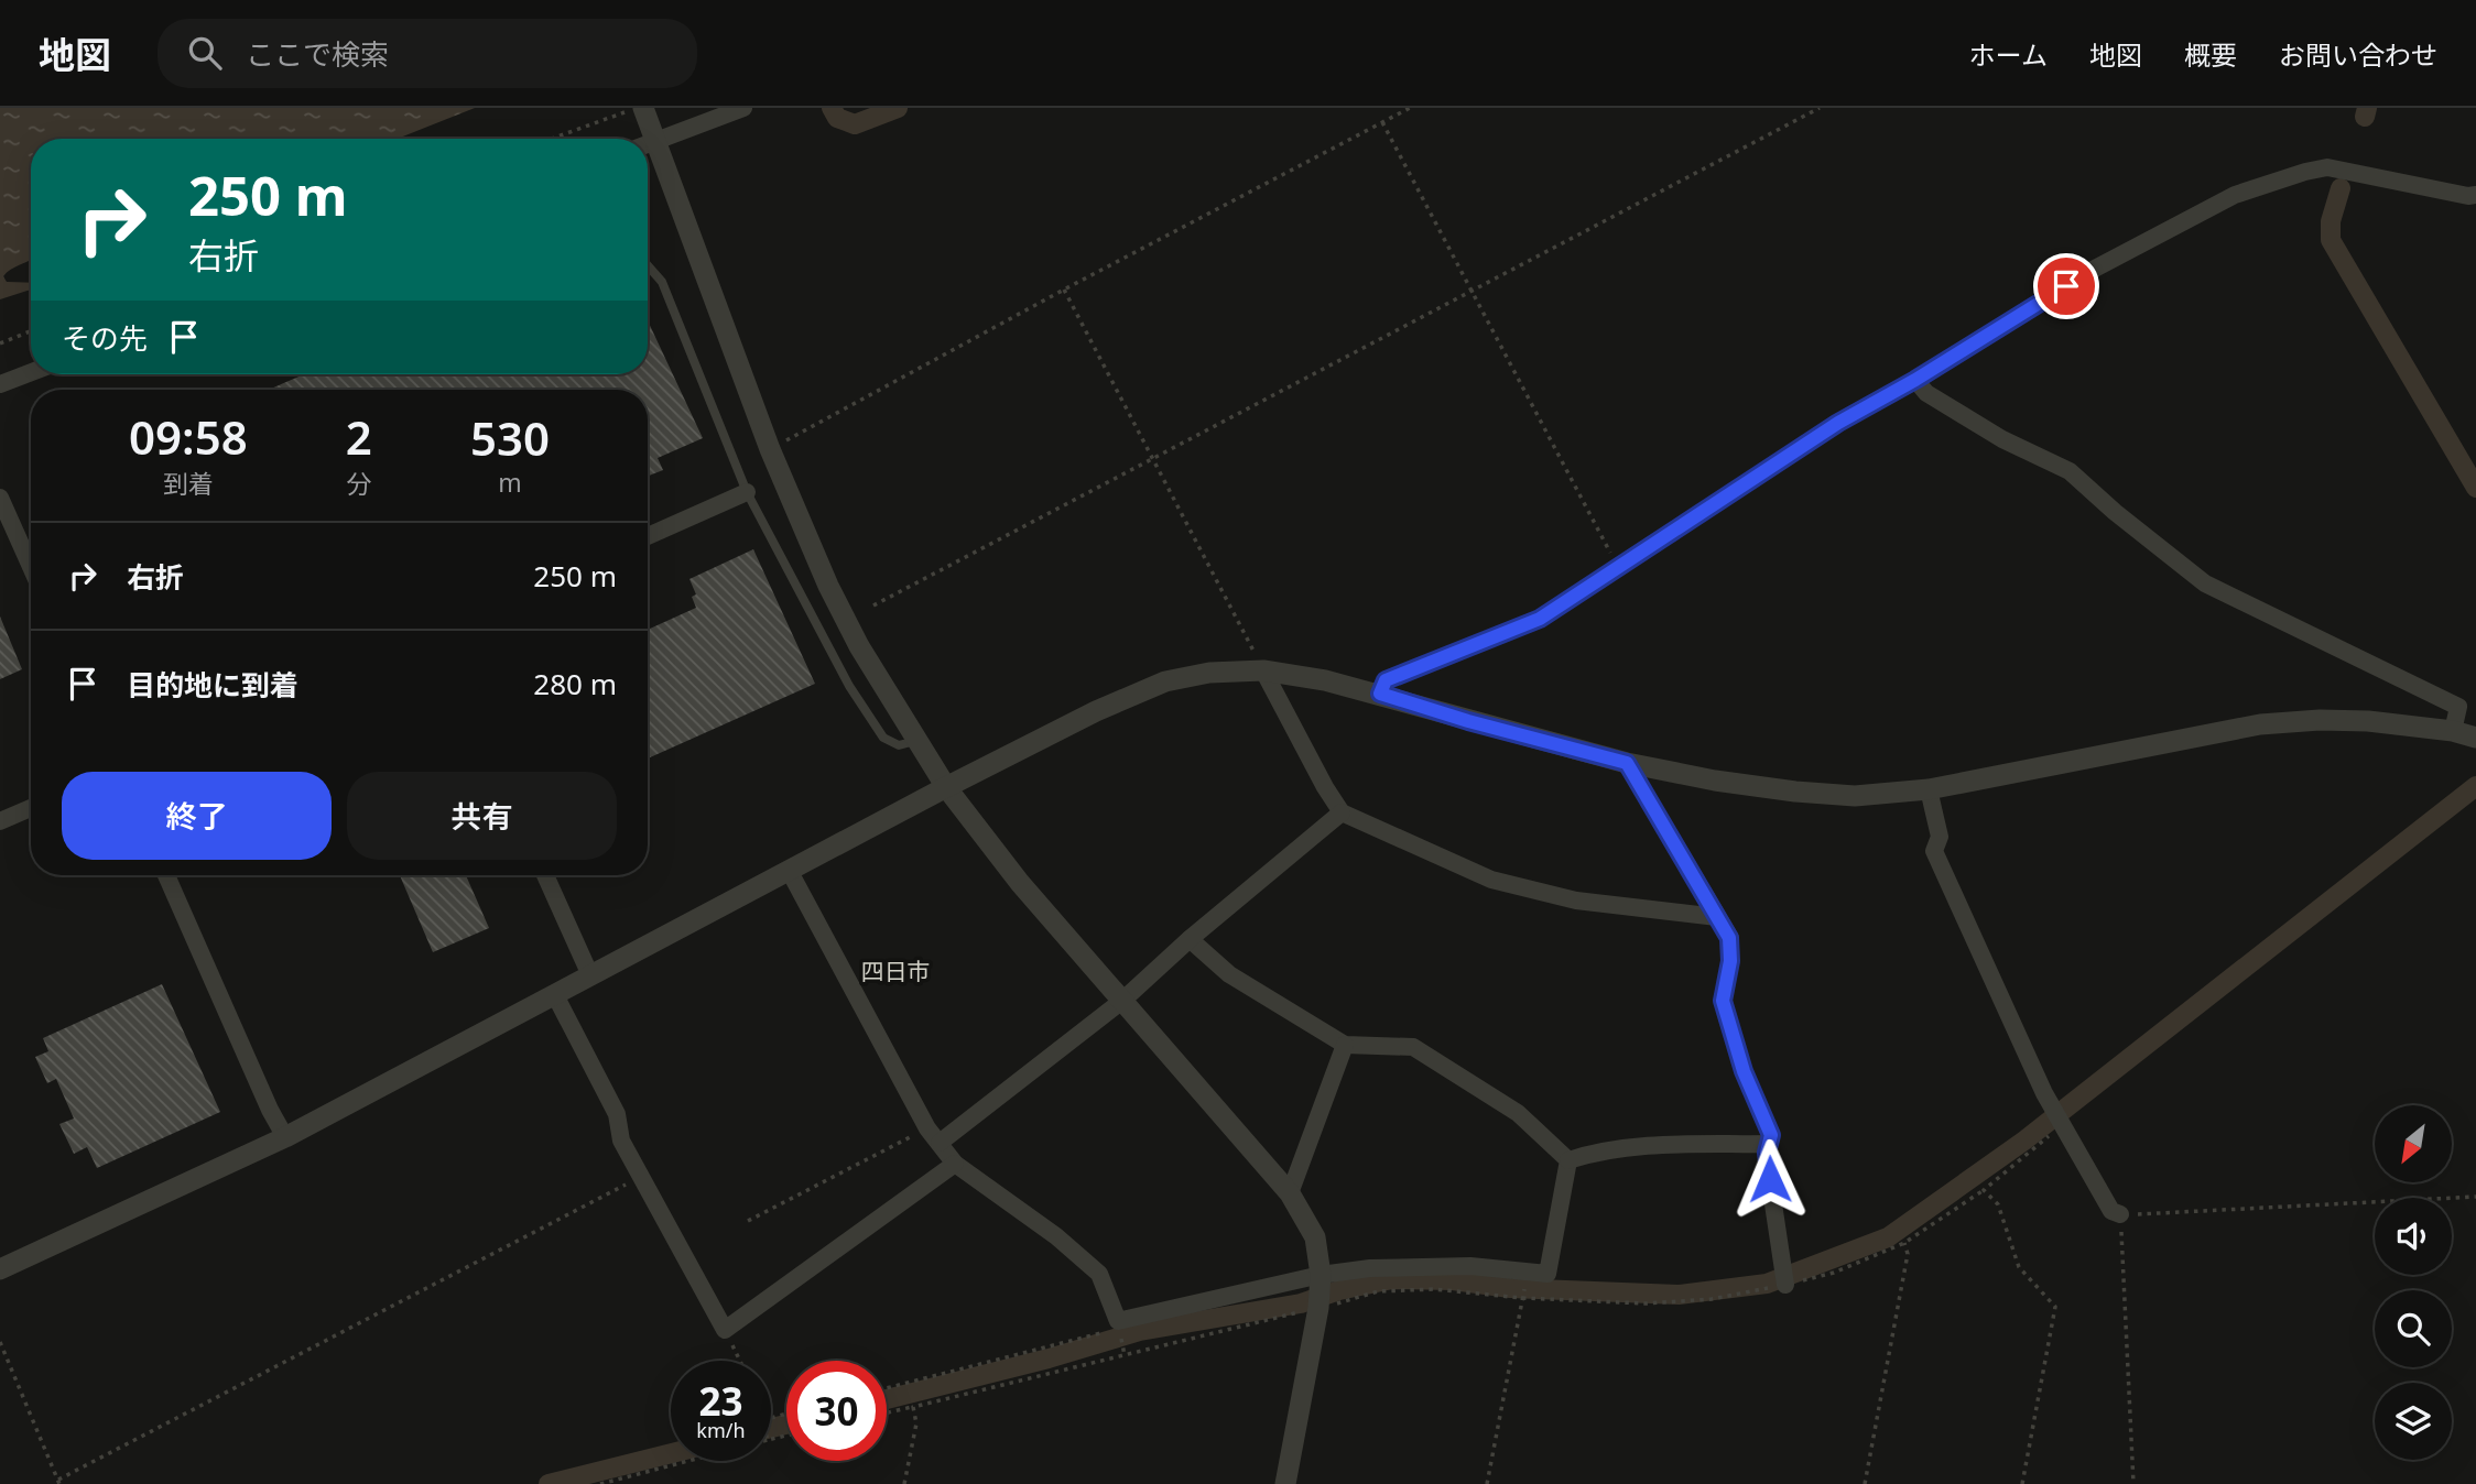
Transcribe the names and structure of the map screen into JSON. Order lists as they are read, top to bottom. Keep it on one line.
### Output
{"districts":["四日市"],"north":"bottom left","page":{"header":"地図","search":"ここで検索","nav":["ホーム","地図","概要","お問い合わせ"],"turn":["250 m","右折"],"then":"その先","eta":["09:58","到着","2","分","530","m"],"list":[{"name":"右折","value":"250 m"},{"name":"目的地に到着","value":"280 m"}],"buttons":["終了","共有"],"speed":"23 km/h","limit":"30"}}
